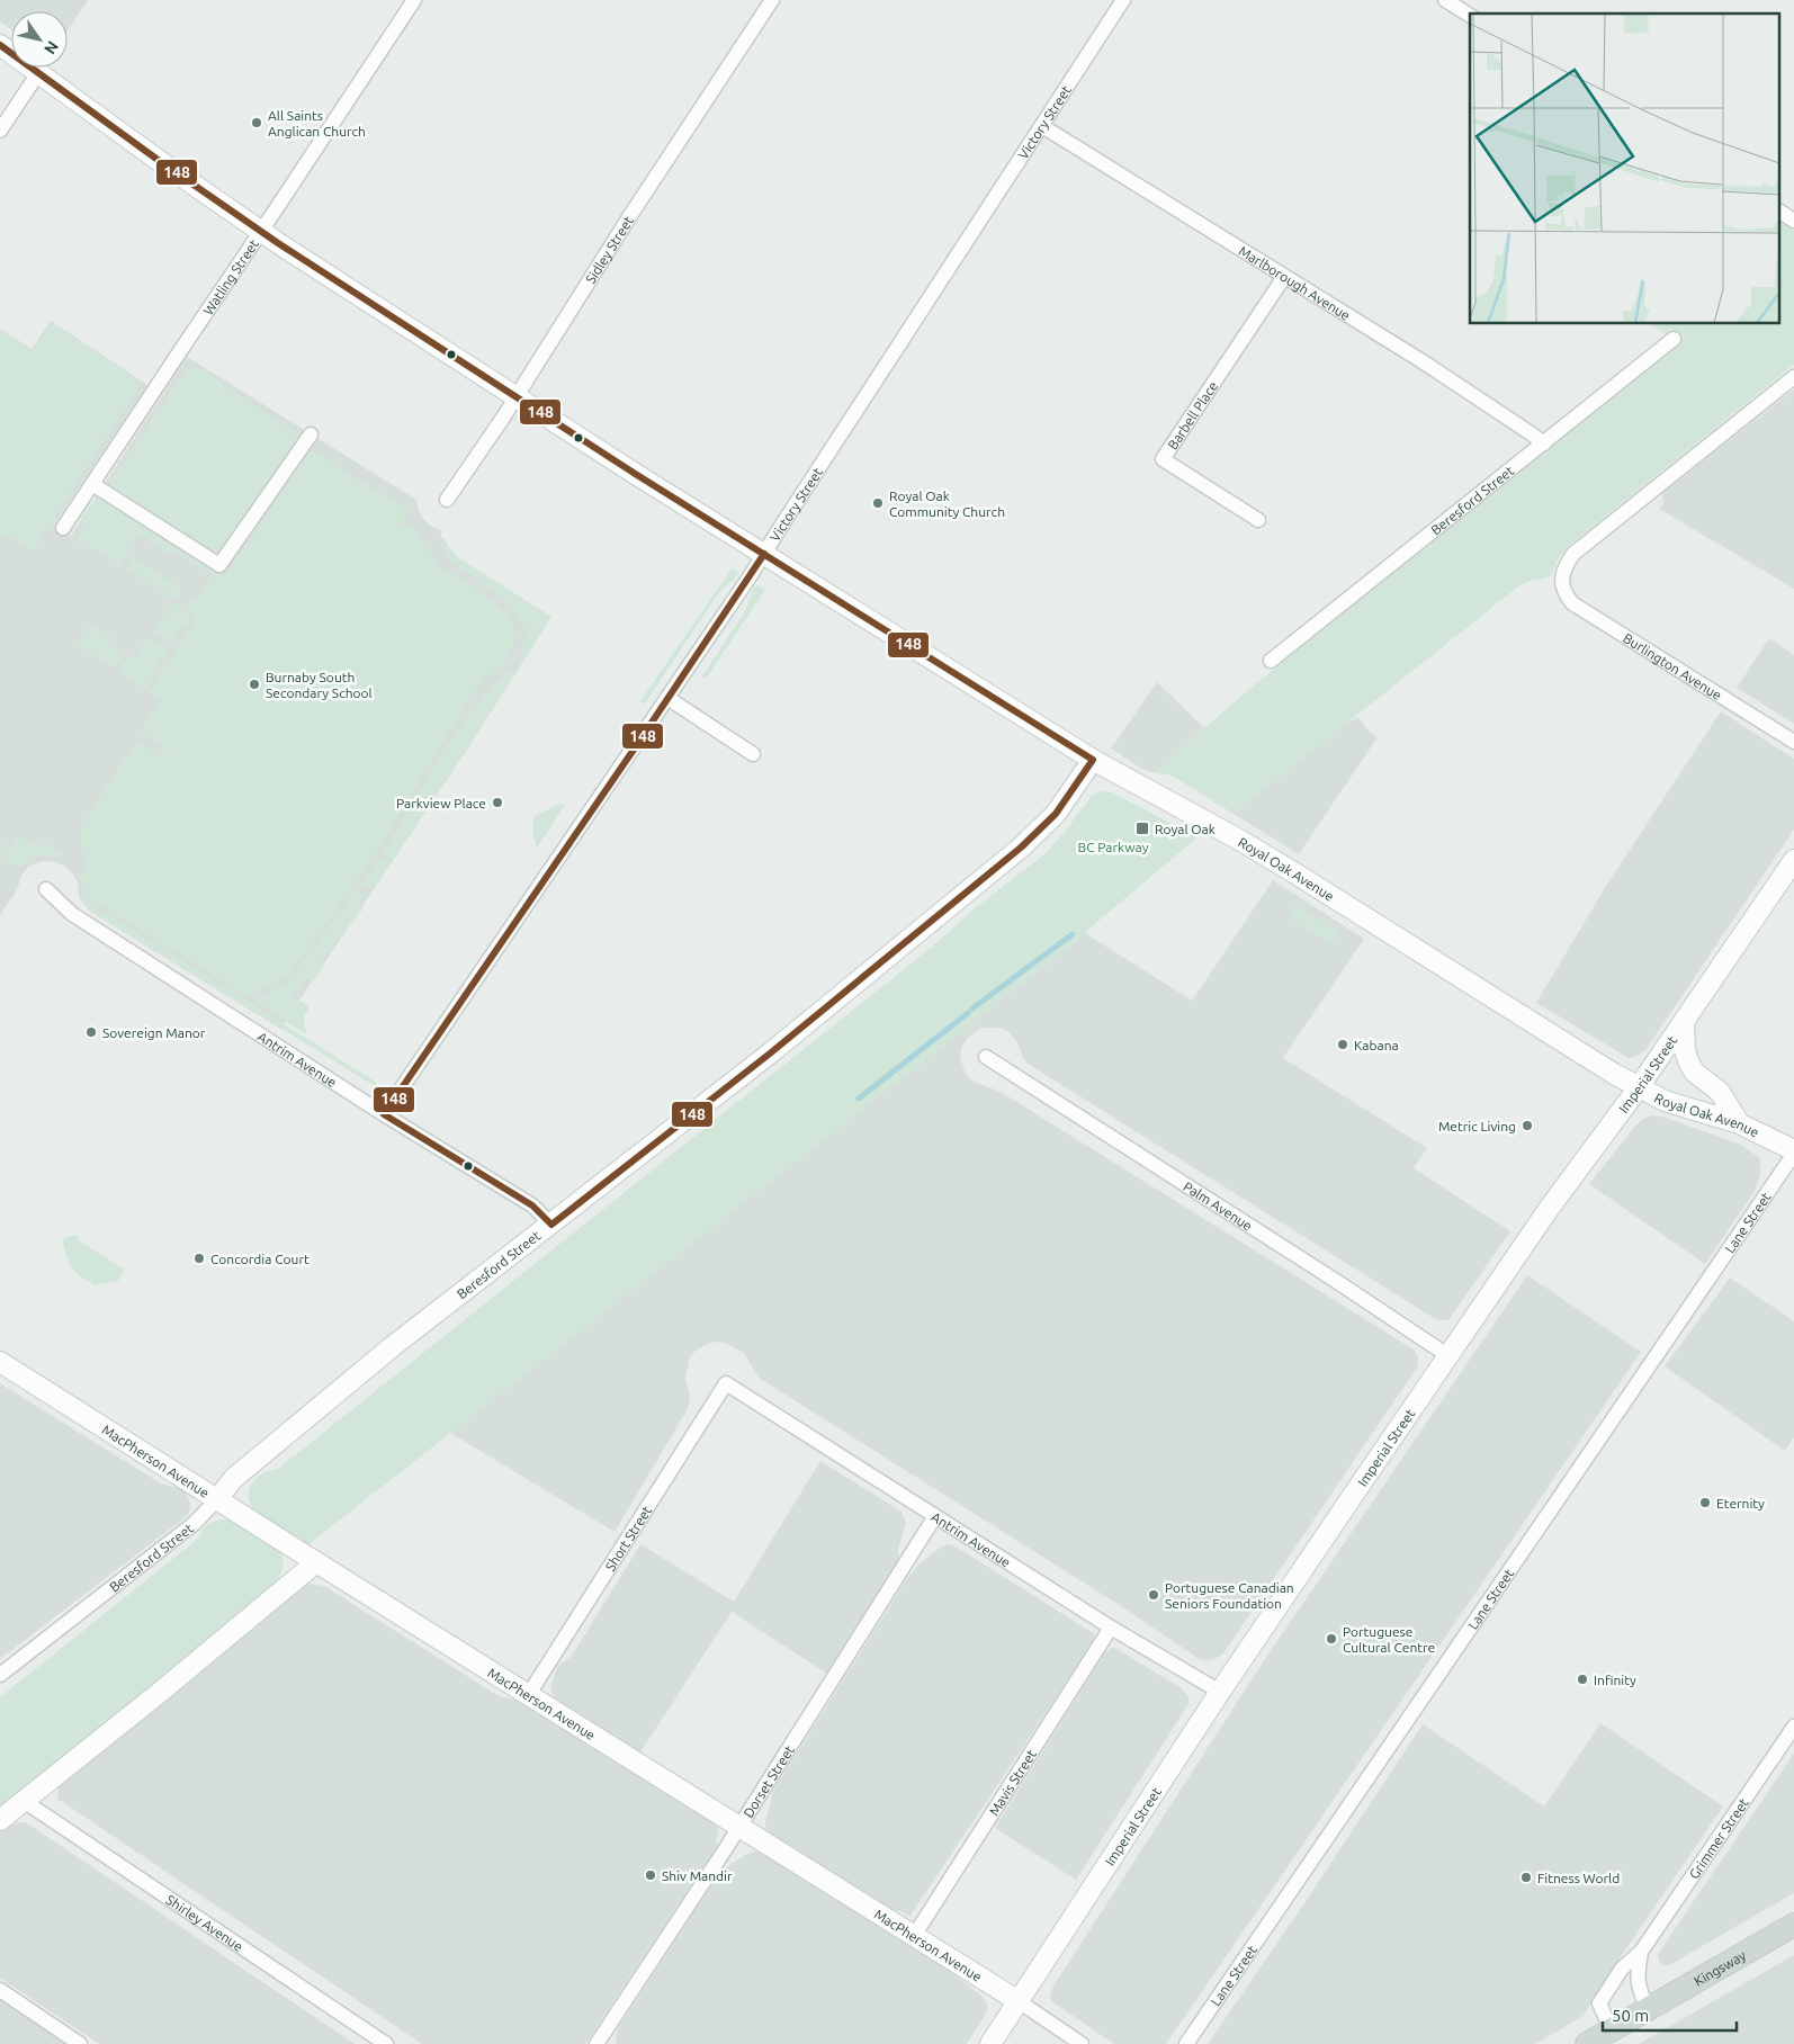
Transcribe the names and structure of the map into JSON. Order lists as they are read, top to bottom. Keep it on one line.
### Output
{"streets":{"main road":["Kingsway"],"street":["Victory Street","Sidley Street","Watling Street","Marlborough Avenue","Barbell Place","Beresford Street","Burlington Avenue","Royal Oak Avenue","Antrim Avenue","Imperial Street","Palm Avenue","Lane Street","MacPherson Avenue","Short Street","Dorset Street","Mavis Street","Grimmer Street","Shirley Avenue"]},"crossings":[["Victory Street","Marlborough Avenue"],["Victory Street","Royal Oak Avenue"],["Victory Street","Antrim Avenue"],["Sidley Street","Royal Oak Avenue"],["Watling Street","Royal Oak Avenue"],["Marlborough Avenue","Barbell Place"],["Marlborough Avenue","Beresford Street"],["Beresford Street","Royal Oak Avenue"],["Beresford Street","Antrim Avenue"],["Beresford Street","MacPherson Avenue"],["Royal Oak Avenue","Imperial Street"],["Royal Oak Avenue","Lane Street"],["Antrim Avenue","Imperial Street"],["Antrim Avenue","Short Street"],["Antrim Avenue","Dorset Street"],["Antrim Avenue","Mavis Street"],["Imperial Street","Palm Avenue"],["Imperial Street","MacPherson Avenue"],["MacPherson Avenue","Short Street"],["MacPherson Avenue","Dorset Street"],["MacPherson Avenue","Mavis Street"],["Grimmer Street","Kingsway"]],"parks":["BC Parkway"],"places":{"other":["All Saints Anglican Church","Royal Oak Community Church","Burnaby South Secondary School","Parkview Place","Sovereign Manor","Kabana","Metric Living","Concordia Court","Eternity","Portuguese Canadian Seniors Foundation","Portuguese Cultural Centre","Infinity","Shiv Mandir","Fitness World"],"transit":["Royal Oak"]},"lines":["transit line 148"],"scale_bar":"50 m","north":"bottom right"}
